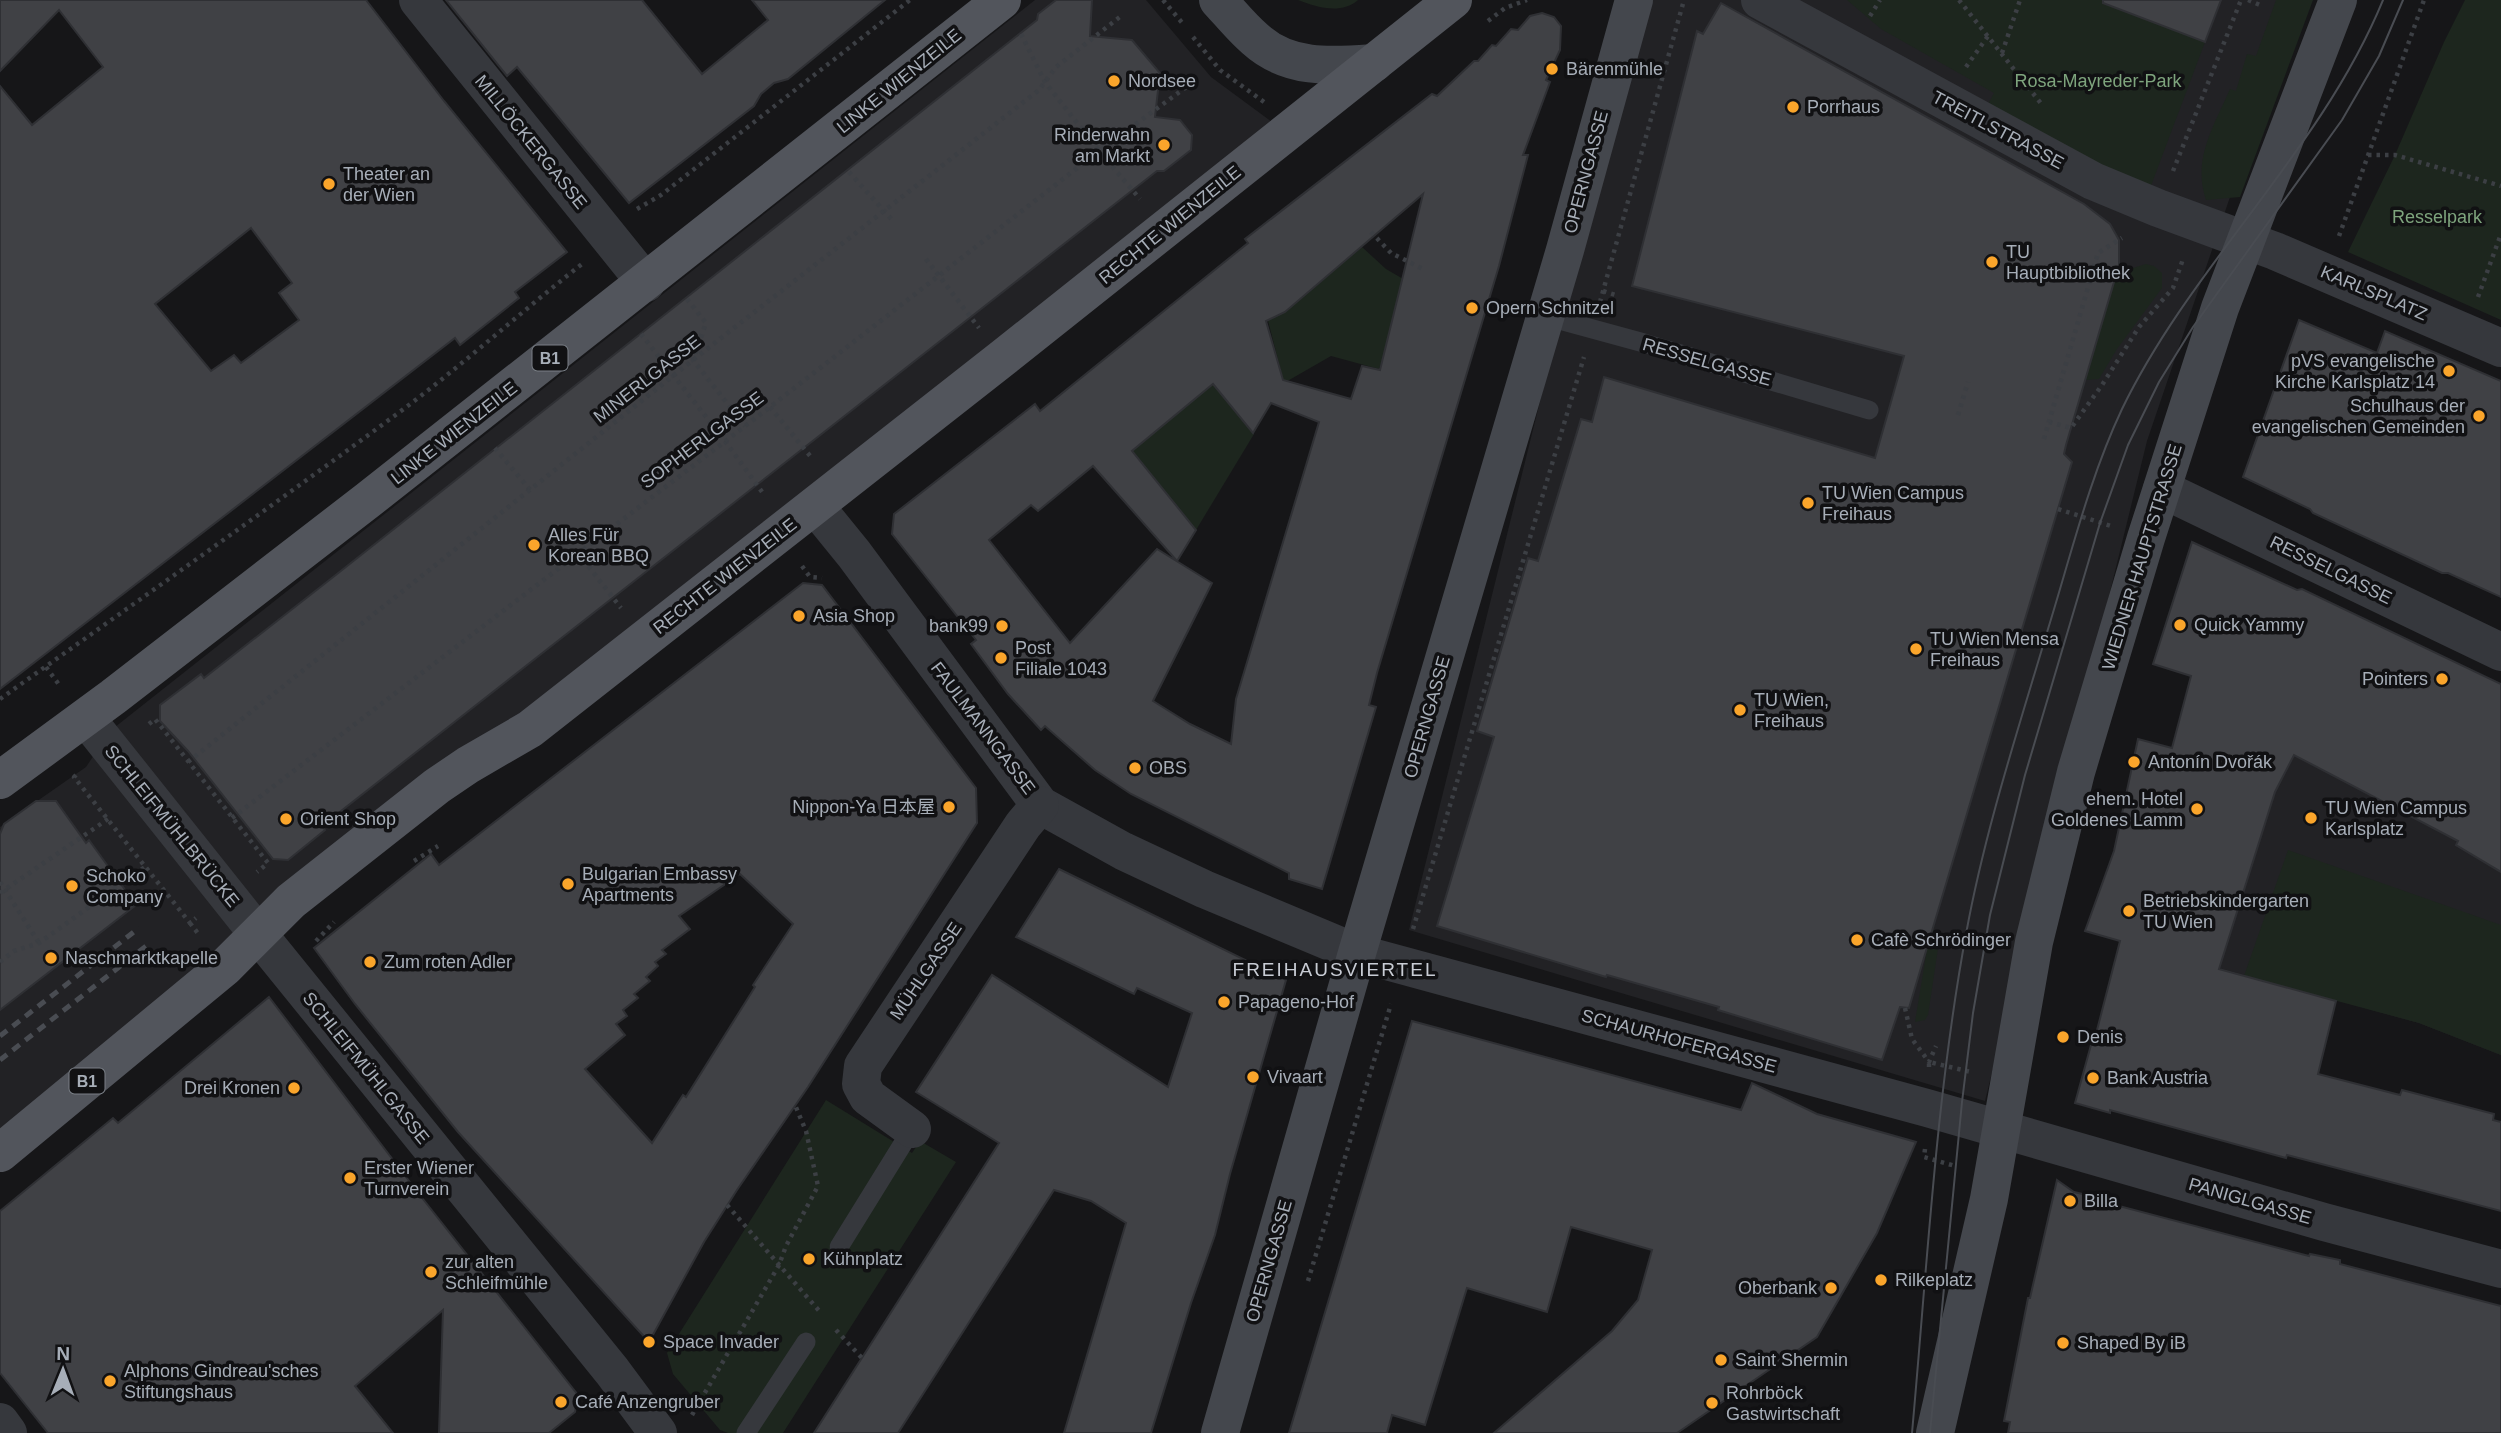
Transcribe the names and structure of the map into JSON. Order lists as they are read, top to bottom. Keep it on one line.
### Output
{"streets":{"main road":["LINKE WIENZEILE","OPERNGASSE","RECHTE WIENZEILE","B1","WIEDNER HAUPTSTRASSE"],"street":["TREITLSTRASSE","MILLÖCKERGASSE","KARLSPLATZ","RESSELGASSE","FAULMANNGASSE","SCHLEIFMÜHLBRÜCKE","MÜHLGASSE","SCHAURHOFERGASSE","SCHLEIFMÜHLGASSE","PANIGLGASSE"],"path":["MINERLGASSE","SOPHERLGASSE"]},"crossings":[["LINKE WIENZEILE","MILLÖCKERGASSE"],["LINKE WIENZEILE","SCHLEIFMÜHLBRÜCKE"],["TREITLSTRASSE","KARLSPLATZ"],["TREITLSTRASSE","WIEDNER HAUPTSTRASSE"],["OPERNGASSE","RESSELGASSE"],["OPERNGASSE","FAULMANNGASSE"],["OPERNGASSE","SCHAURHOFERGASSE"],["RECHTE WIENZEILE","FAULMANNGASSE"],["RECHTE WIENZEILE","SCHLEIFMÜHLBRÜCKE"],["RECHTE WIENZEILE","SCHLEIFMÜHLGASSE"],["KARLSPLATZ","WIEDNER HAUPTSTRASSE"],["RESSELGASSE","WIEDNER HAUPTSTRASSE"],["WIEDNER HAUPTSTRASSE","SCHAURHOFERGASSE"],["WIEDNER HAUPTSTRASSE","PANIGLGASSE"],["FAULMANNGASSE","MÜHLGASSE"],["FAULMANNGASSE","SCHAURHOFERGASSE"],["SCHLEIFMÜHLBRÜCKE","SCHLEIFMÜHLGASSE"],["SCHAURHOFERGASSE","PANIGLGASSE"]],"districts":["FREIHAUSVIERTEL"],"parks":["Rosa-Mayreder-Park","Resselpark"],"places":["Bärenmühle","Nordsee","Porrhaus","Rinderwahn am Markt","Theater an der Wien","TU Hauptbibliothek","Opern Schnitzel","pVS evangelische Kirche Karlsplatz 14","Schulhaus der evangelischen Gemeinden","TU Wien Campus Freihaus","Alles Für Korean BBQ","Asia Shop","Quick Yammy","bank99","TU Wien Mensa Freihaus","Post Filiale 1043","Pointers","TU Wien, Freihaus","Antonín Dvořák","OBS","Nippon-Ya 日本屋","ehem. Hotel Goldenes Lamm","TU Wien Campus Karlsplatz","Orient Shop","Bulgarian Embassy Apartments","Schoko Company","Betriebskindergarten TU Wien","Cafè Schrödinger","Naschmarktkapelle","Zum roten Adler","Papageno-Hof","Denis","Vivaart","Bank Austria","Drei Kronen","Erster Wiener Turnverein","Billa","Kühnplatz","zur alten Schleifmühle","Rilkeplatz","Oberbank","Space Invader","Shaped By iB","Saint Shermin","Alphons Gindreau'sches Stiftungshaus","Café Anzengruber","Rohrböck Gastwirtschaft"],"north":"top"}
